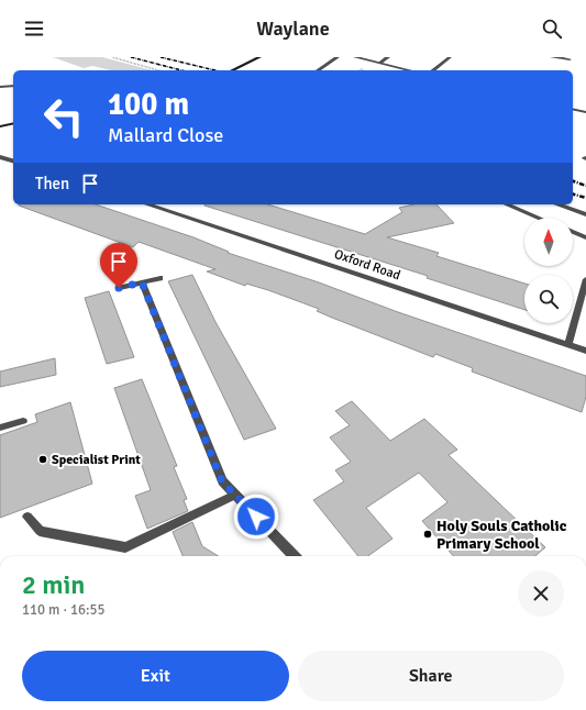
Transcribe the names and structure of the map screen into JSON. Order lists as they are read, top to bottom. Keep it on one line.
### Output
{"streets":{"street":["Oxford Road"]},"places":["Specialist Print","Holy Souls Catholic Primary School"],"north":"top","page":{"header":"Waylane","turn":["100 m","Mallard Close"],"then":"Then","heading":["2 min","110 m · 16:55"],"buttons":["Exit","Share"]}}
